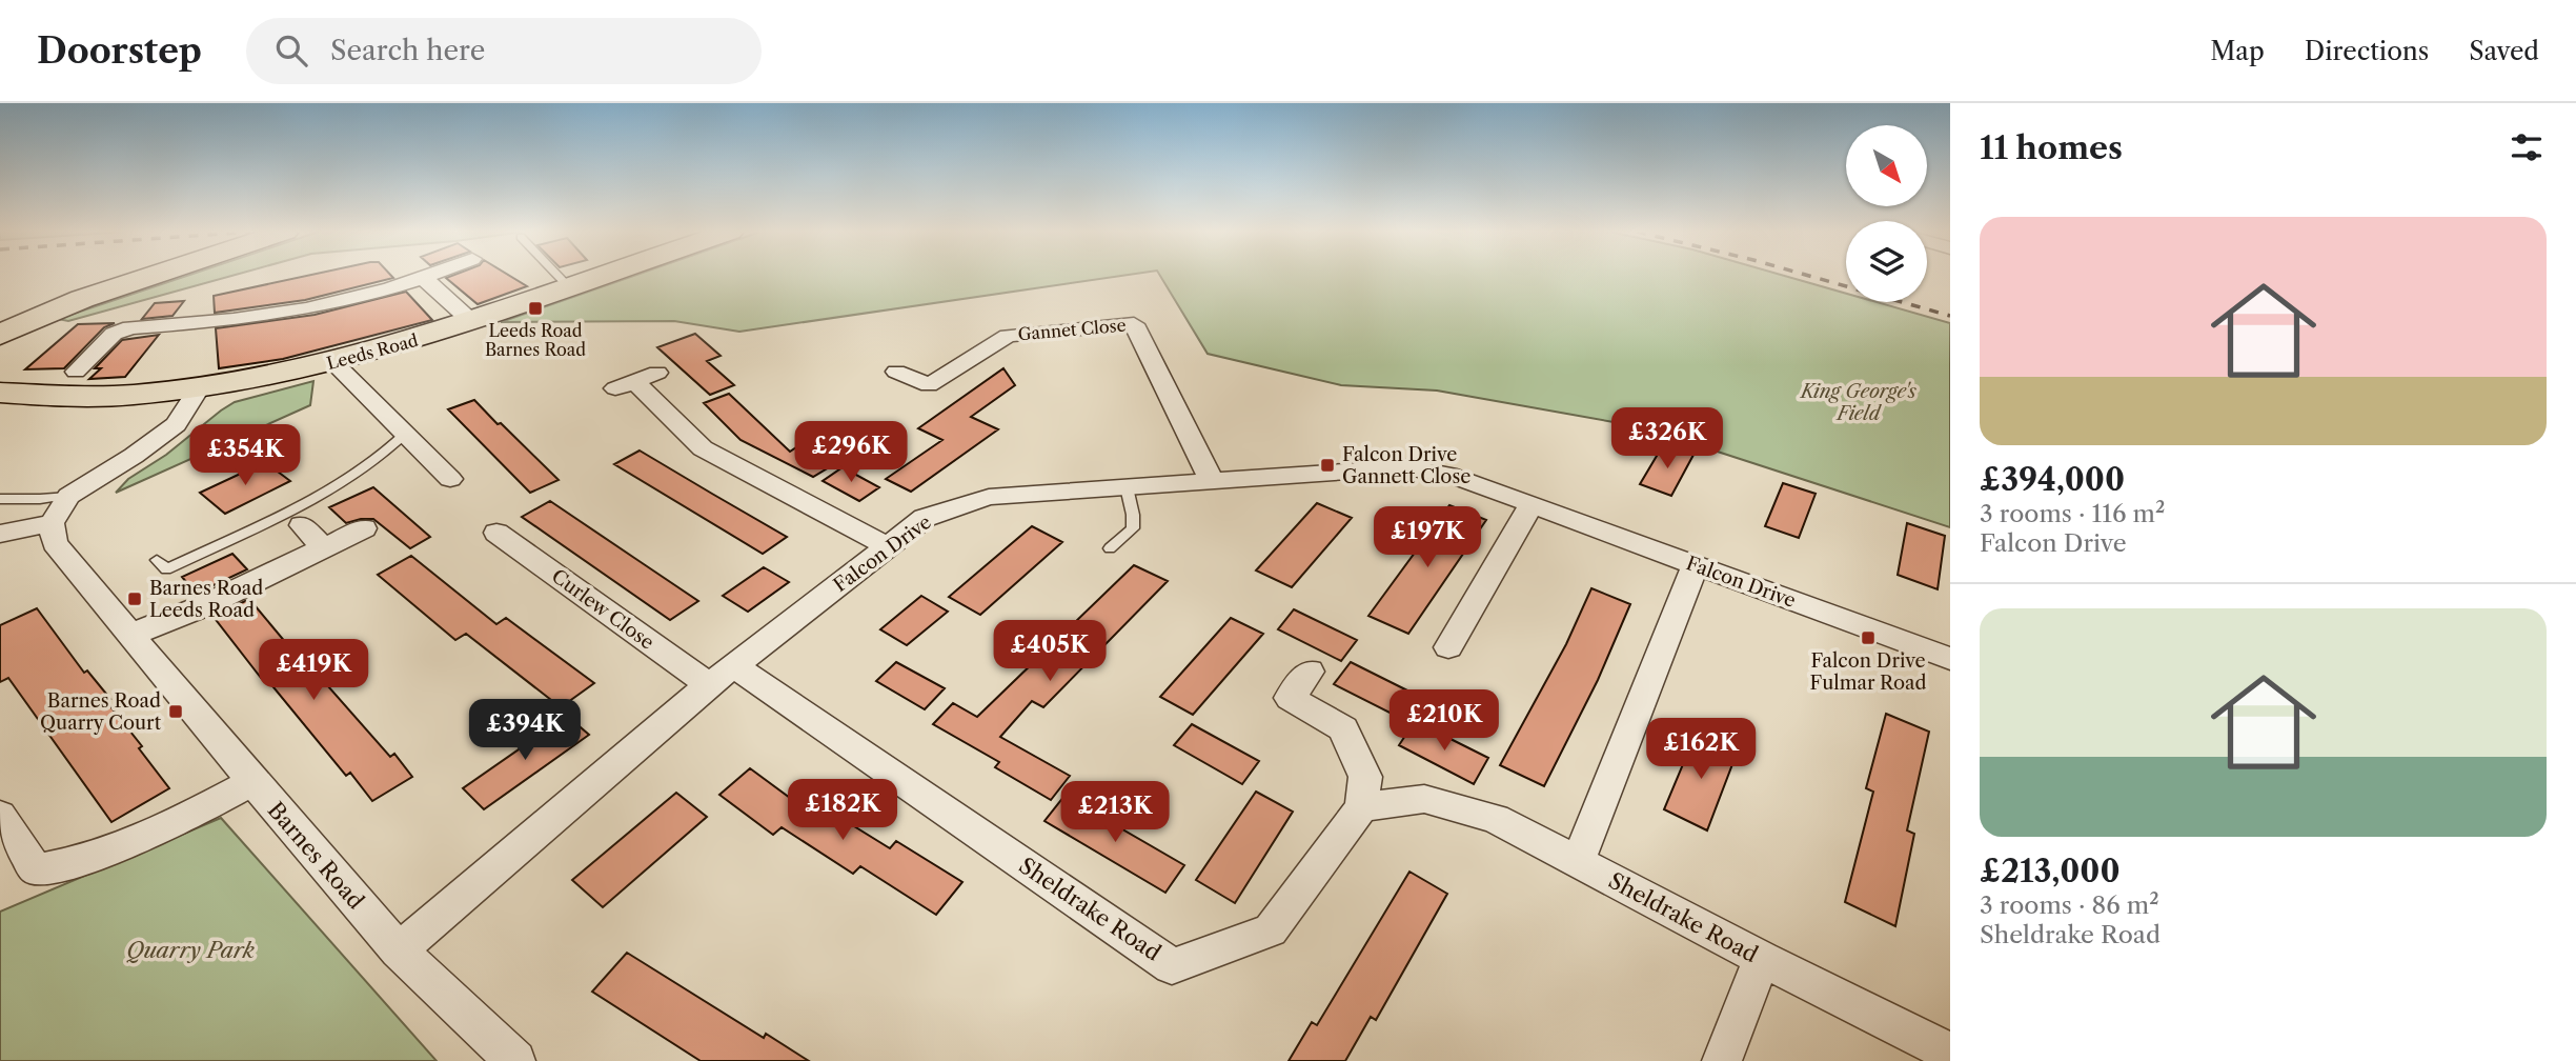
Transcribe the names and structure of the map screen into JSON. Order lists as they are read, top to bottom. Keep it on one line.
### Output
{"streets":{"main road":["Leeds Road"],"street":["Gannet Close","Falcon Drive","Curlew Close","Barnes Road","Sheldrake Road"]},"crossings":[["Gannet Close","Falcon Drive"],["Falcon Drive","Curlew Close"],["Falcon Drive","Barnes Road"],["Falcon Drive","Sheldrake Road"],["Curlew Close","Sheldrake Road"]],"parks":["King George's Field","Quarry Park"],"places":{"transit":["Leeds Road Barnes Road","Falcon Drive Gannett Close","Barnes Road Leeds Road","Falcon Drive Fulmar Road","Barnes Road Quarry Court"]},"north":"bottom right","page":{"header":"Doorstep","search":"Search here","nav":["Map","Directions","Saved"],"heading":"11 homes","list":[{"name":"£394,000","note":"3 rooms · 116 m² · Falcon Drive"},{"name":"£213,000","note":"3 rooms · 86 m² · Sheldrake Road"}],"price":["£326K","£296K","£354K","£197K","£405K","£419K","£210K","£394K","£162K","£182K","£213K"]}}
